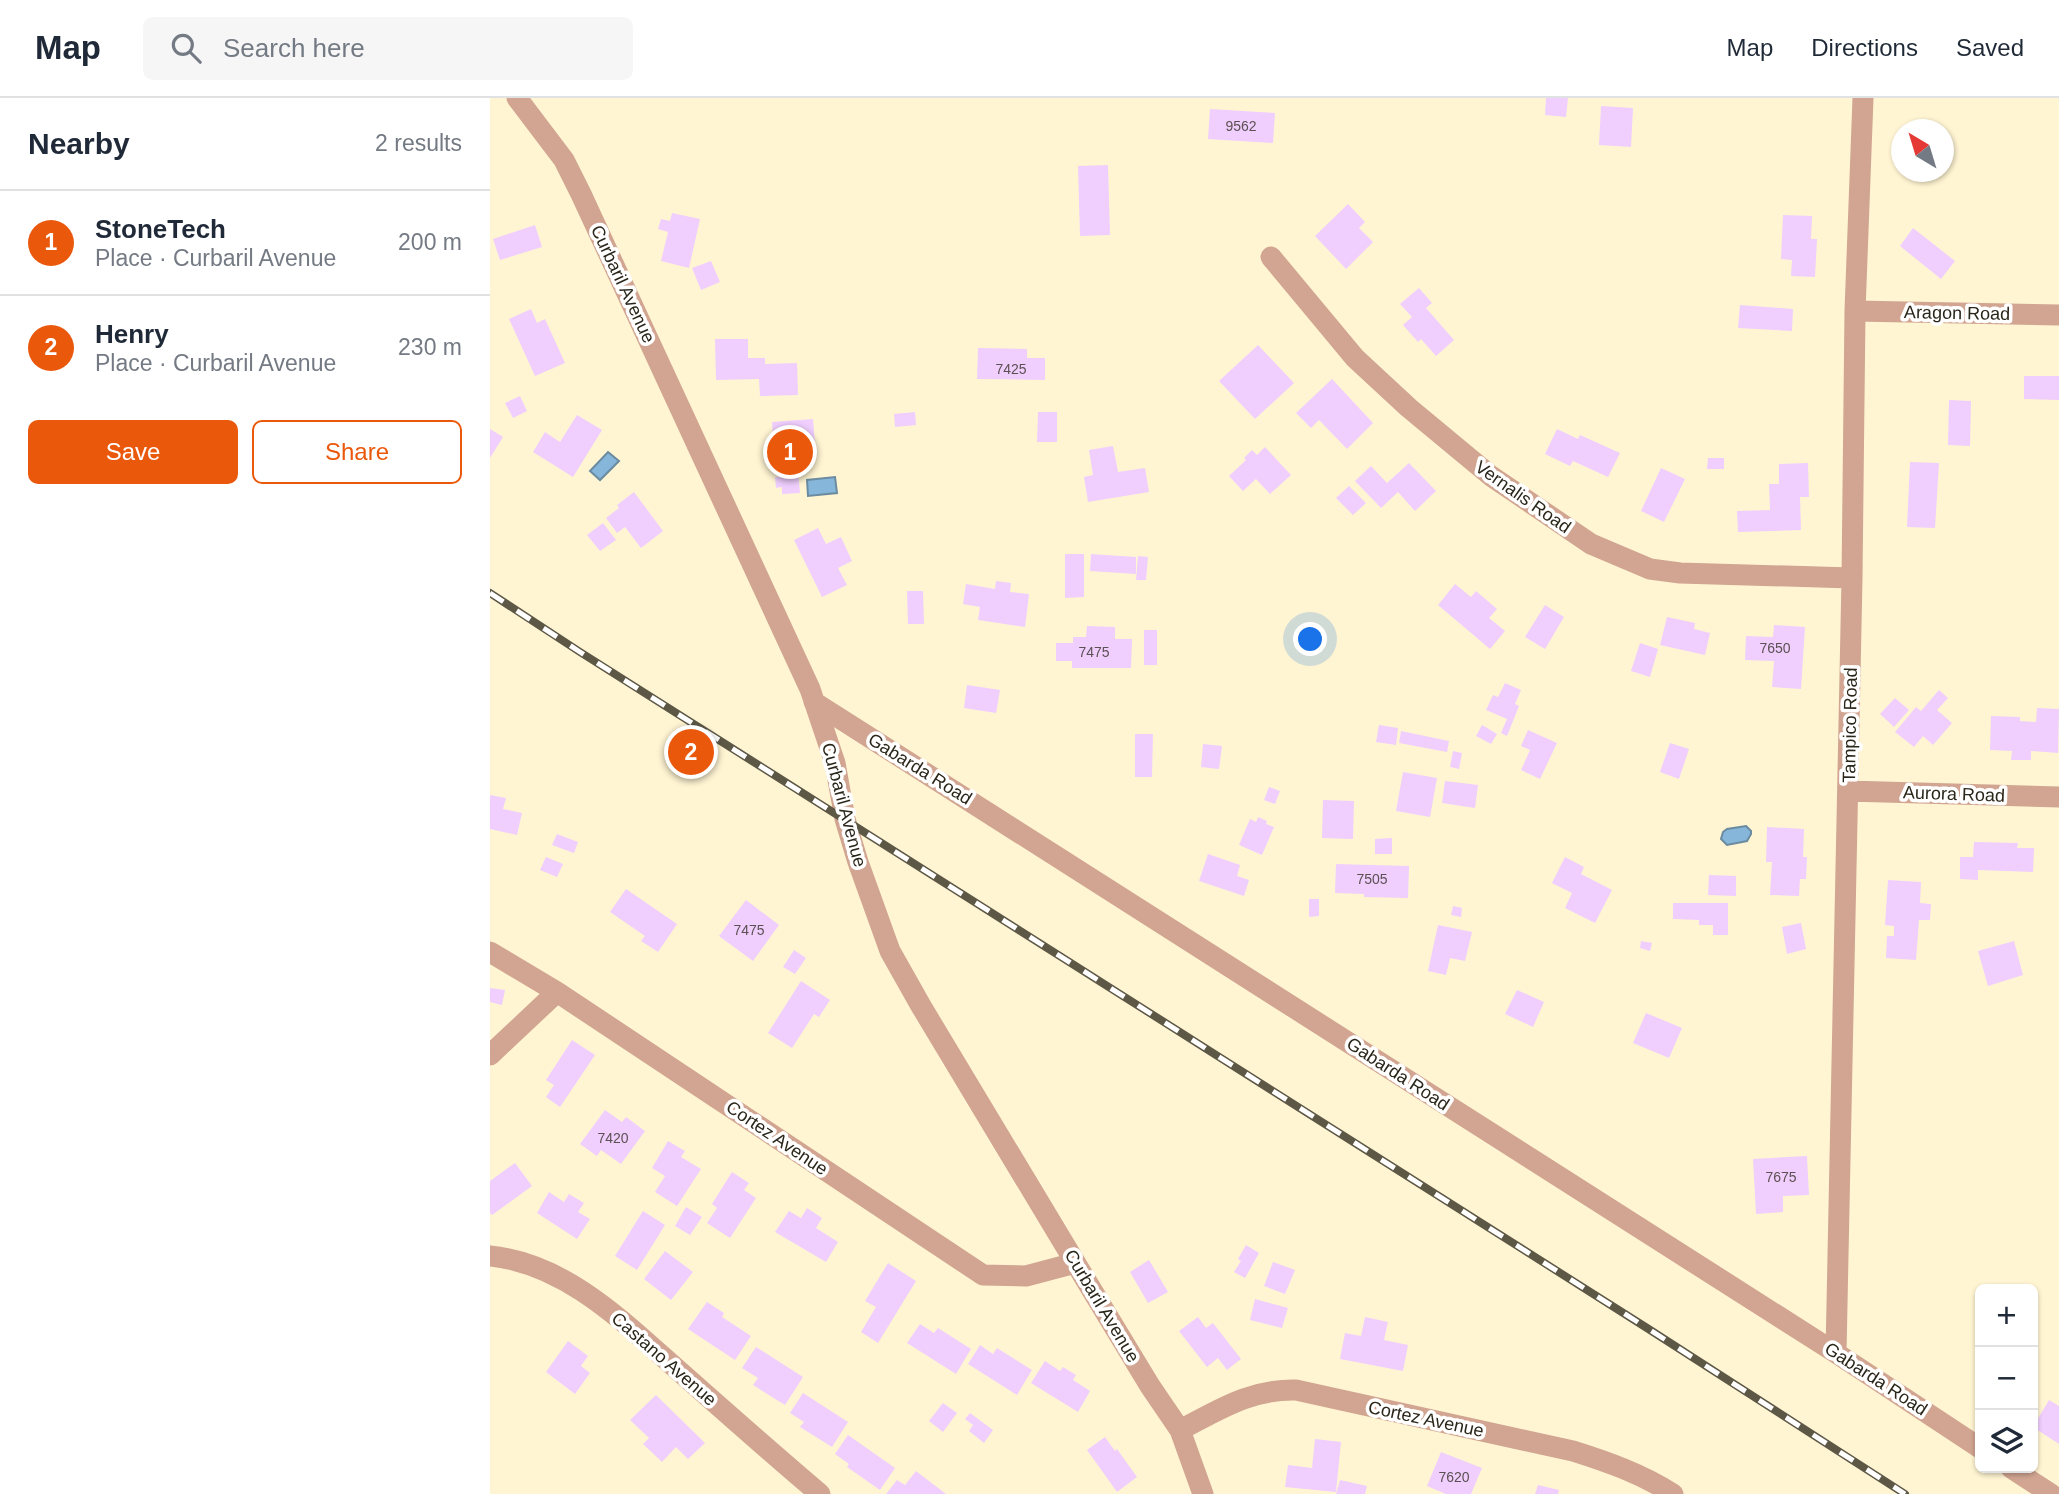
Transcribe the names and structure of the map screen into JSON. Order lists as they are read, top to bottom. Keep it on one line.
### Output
{"streets":{"street":["Curbaril Avenue","Aragon Road","Vernalis Road","Tampico Road","Gabarda Road","Aurora Road","Cortez Avenue","Castano Avenue"]},"crossings":[["Curbaril Avenue","Gabarda Road"],["Curbaril Avenue","Cortez Avenue"],["Aragon Road","Tampico Road"],["Vernalis Road","Tampico Road"],["Tampico Road","Gabarda Road"],["Tampico Road","Aurora Road"]],"house_numbers":["9562","7425","7650","7475","7505","7475","7420","7675","7620"],"north":"top left","page":{"header":"Map","search":"Search here","nav":["Map","Directions","Saved"],"heading":["Nearby","2 results"],"list":[{"mark":"1","name":"StoneTech","note":"Place · Curbaril Avenue","value":"200 m"},{"mark":"2","name":"Henry","note":"Place · Curbaril Avenue","value":"230 m"}],"buttons":["Save","Share"],"pins":["1","2"],"map_buttons":["+","−"]}}
